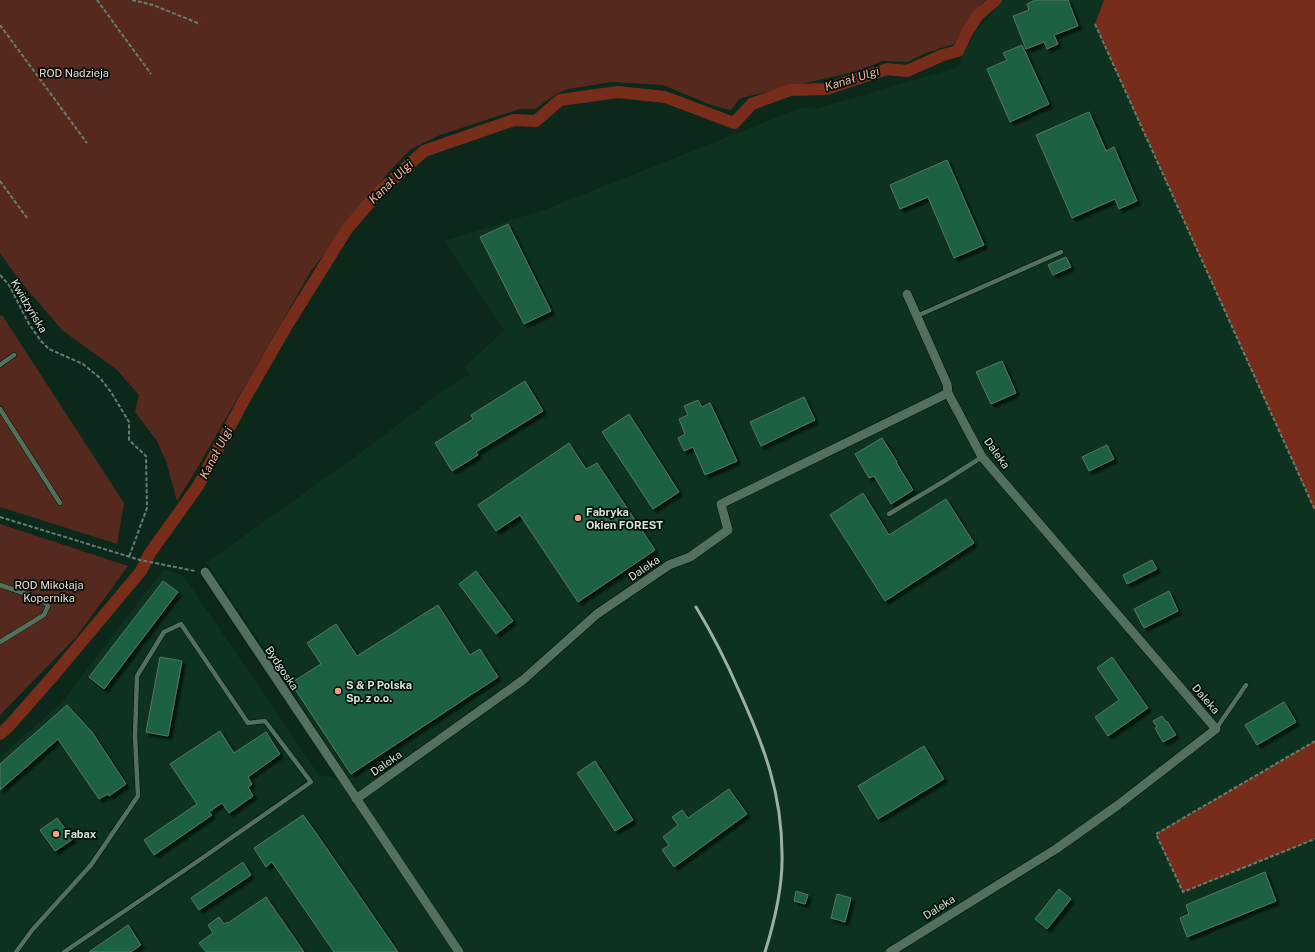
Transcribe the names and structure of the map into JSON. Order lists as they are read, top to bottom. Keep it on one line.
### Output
{"streets":{"street":["Daleka","Bydgoska"],"path":["Kwidzyńska"]},"crossings":[["Daleka","Bydgoska"]],"water":["Kanał Ulgi"],"parks":["ROD Nadzieja","ROD Mikołaja Kopernika"],"places":["Fabryka Okien FOREST","S & P Polska Sp. z o.o.","Fabax"]}
